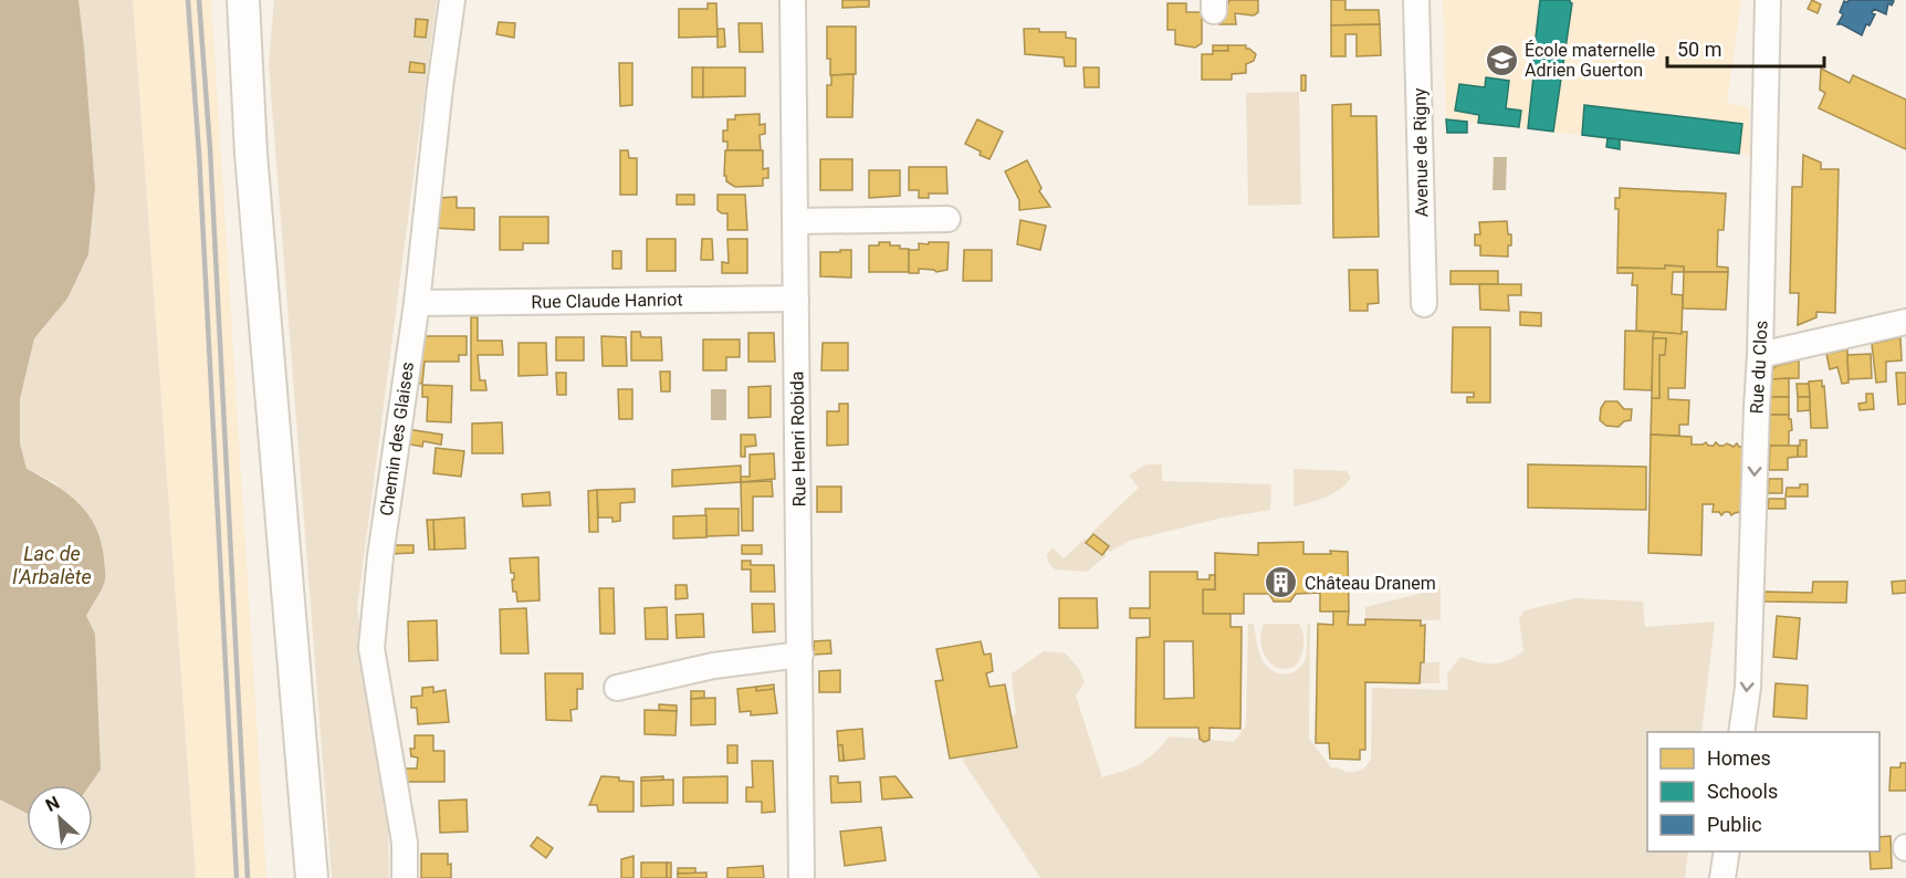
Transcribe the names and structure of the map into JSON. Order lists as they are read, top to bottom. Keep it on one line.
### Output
{"streets":{"street":["Avenue de Rigny","Rue Claude Hanriot","Rue du Clos","Chemin des Glaises","Rue Henri Robida"]},"crossings":[["Rue Claude Hanriot","Chemin des Glaises"],["Rue Claude Hanriot","Rue Henri Robida"]],"one_way":["Rue du Clos"],"water":["Lac de l'Arbalète"],"places":{"school or university":["École maternelle Adrien Guerton"],"building":["Château Dranem"]},"legend":["Homes","Schools","Public"],"scale_bar":"50 m","north":"top left"}
